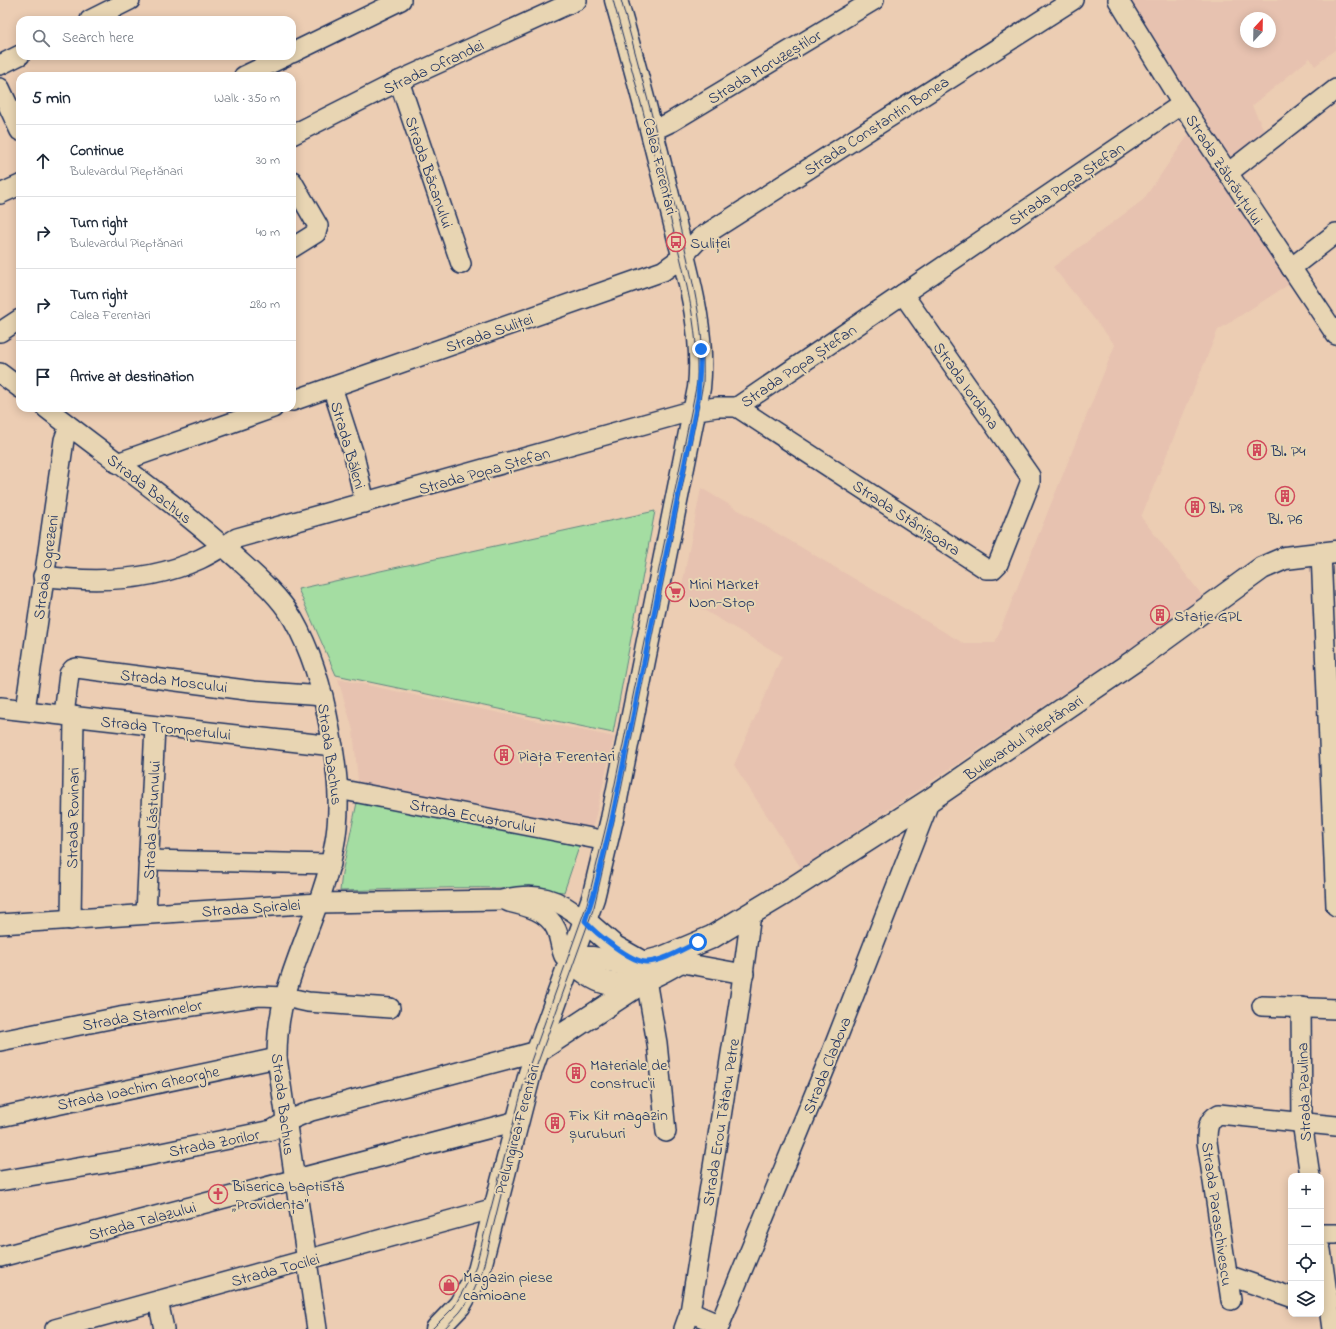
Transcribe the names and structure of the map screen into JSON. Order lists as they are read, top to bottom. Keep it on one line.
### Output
{"streets":{"main road":["Calea Ferentari","Bulevardul Pieptănari","Prelungirea Ferentari"],"street":["Strada Ofrandei","Strada Moruzeștilor","Strada Constantin Bonea","Strada Zăbrăuțului","Strada Băcanului","Strada Popa Ștefan","Strada Suliței","Strada Iordana","Strada Băleni","Strada Bachus","Strada Stânișoara","Strada Ogrezeni","Strada Moscului","Strada Trompetului","Strada Ecuatorului","Strada Rovinari","Strada Lăstunului","Strada Spiralei","Strada Staminelor","Strada Cladova","Strada Ioachim Gheorghe","Strada Paulina","Strada Erou Tătaru Petre","Strada Zorilor","Strada Paraschivescu","Strada Talazului","Strada Tocilei"]},"crossings":[["Strada Ofrandei","Strada Băcanului"],["Strada Moruzeștilor","Calea Ferentari"],["Strada Constantin Bonea","Calea Ferentari"],["Strada Constantin Bonea","Strada Suliței"],["Calea Ferentari","Strada Popa Ștefan"],["Calea Ferentari","Strada Suliței"],["Calea Ferentari","Strada Ecuatorului"],["Calea Ferentari","Strada Spiralei"],["Calea Ferentari","Prelungirea Ferentari"],["Strada Zăbrăuțului","Strada Popa Ștefan"],["Strada Popa Ștefan","Strada Iordana"],["Strada Popa Ștefan","Strada Băleni"],["Strada Popa Ștefan","Strada Bachus"],["Strada Popa Ștefan","Strada Stânișoara"],["Strada Popa Ștefan","Strada Ogrezeni"],["Strada Suliței","Strada Băleni"],["Strada Iordana","Strada Stânișoara"],["Strada Bachus","Strada Ogrezeni"],["Strada Bachus","Strada Moscului"],["Strada Bachus","Strada Trompetului"],["Strada Bachus","Strada Ecuatorului"],["Strada Bachus","Strada Spiralei"],["Strada Bachus","Strada Staminelor"],["Strada Bachus","Strada Ioachim Gheorghe"],["Strada Bachus","Strada Zorilor"],["Strada Bachus","Strada Talazului"],["Strada Bachus","Strada Tocilei"],["Strada Ogrezeni","Strada Trompetului"],["Strada Moscului","Strada Trompetului"],["Strada Moscului","Strada Rovinari"],["Strada Trompetului","Strada Rovinari"],["Strada Trompetului","Strada Lăstunului"],["Bulevardul Pieptănari","Strada Spiralei"],["Bulevardul Pieptănari","Strada Cladova"],["Bulevardul Pieptănari","Strada Erou Tătaru Petre"],["Bulevardul Pieptănari","Prelungirea Ferentari"],["Strada Rovinari","Strada Spiralei"],["Strada Lăstunului","Strada Spiralei"],["Strada Spiralei","Prelungirea Ferentari"],["Strada Paulina","Strada Paraschivescu"],["Prelungirea Ferentari","Strada Zorilor"],["Prelungirea Ferentari","Strada Talazului"],["Prelungirea Ferentari","Strada Tocilei"]],"places":{"bus stop":["Suliței"],"building":["Bl. P4","Bl. P6","Bl. P8","Stație GPL","Piața Ferentari","Materiale de construc'ii","Fix Kit magazin șuruburi"],"supermarket":["Mini Market Non-Stop"],"church":["Biserica baptistă „Providența”"],"shop":["Magazin piese camioane"]},"north":"top","page":{"search":"Search here","heading":["5 min","Walk · 350 m"],"list":[["Continue","Bulevardul Pieptănari","30 m"],["Turn right","Bulevardul Pieptănari","40 m"],["Turn right","Calea Ferentari","280 m"],"Arrive at destination"],"map_buttons":["+","−"]}}
